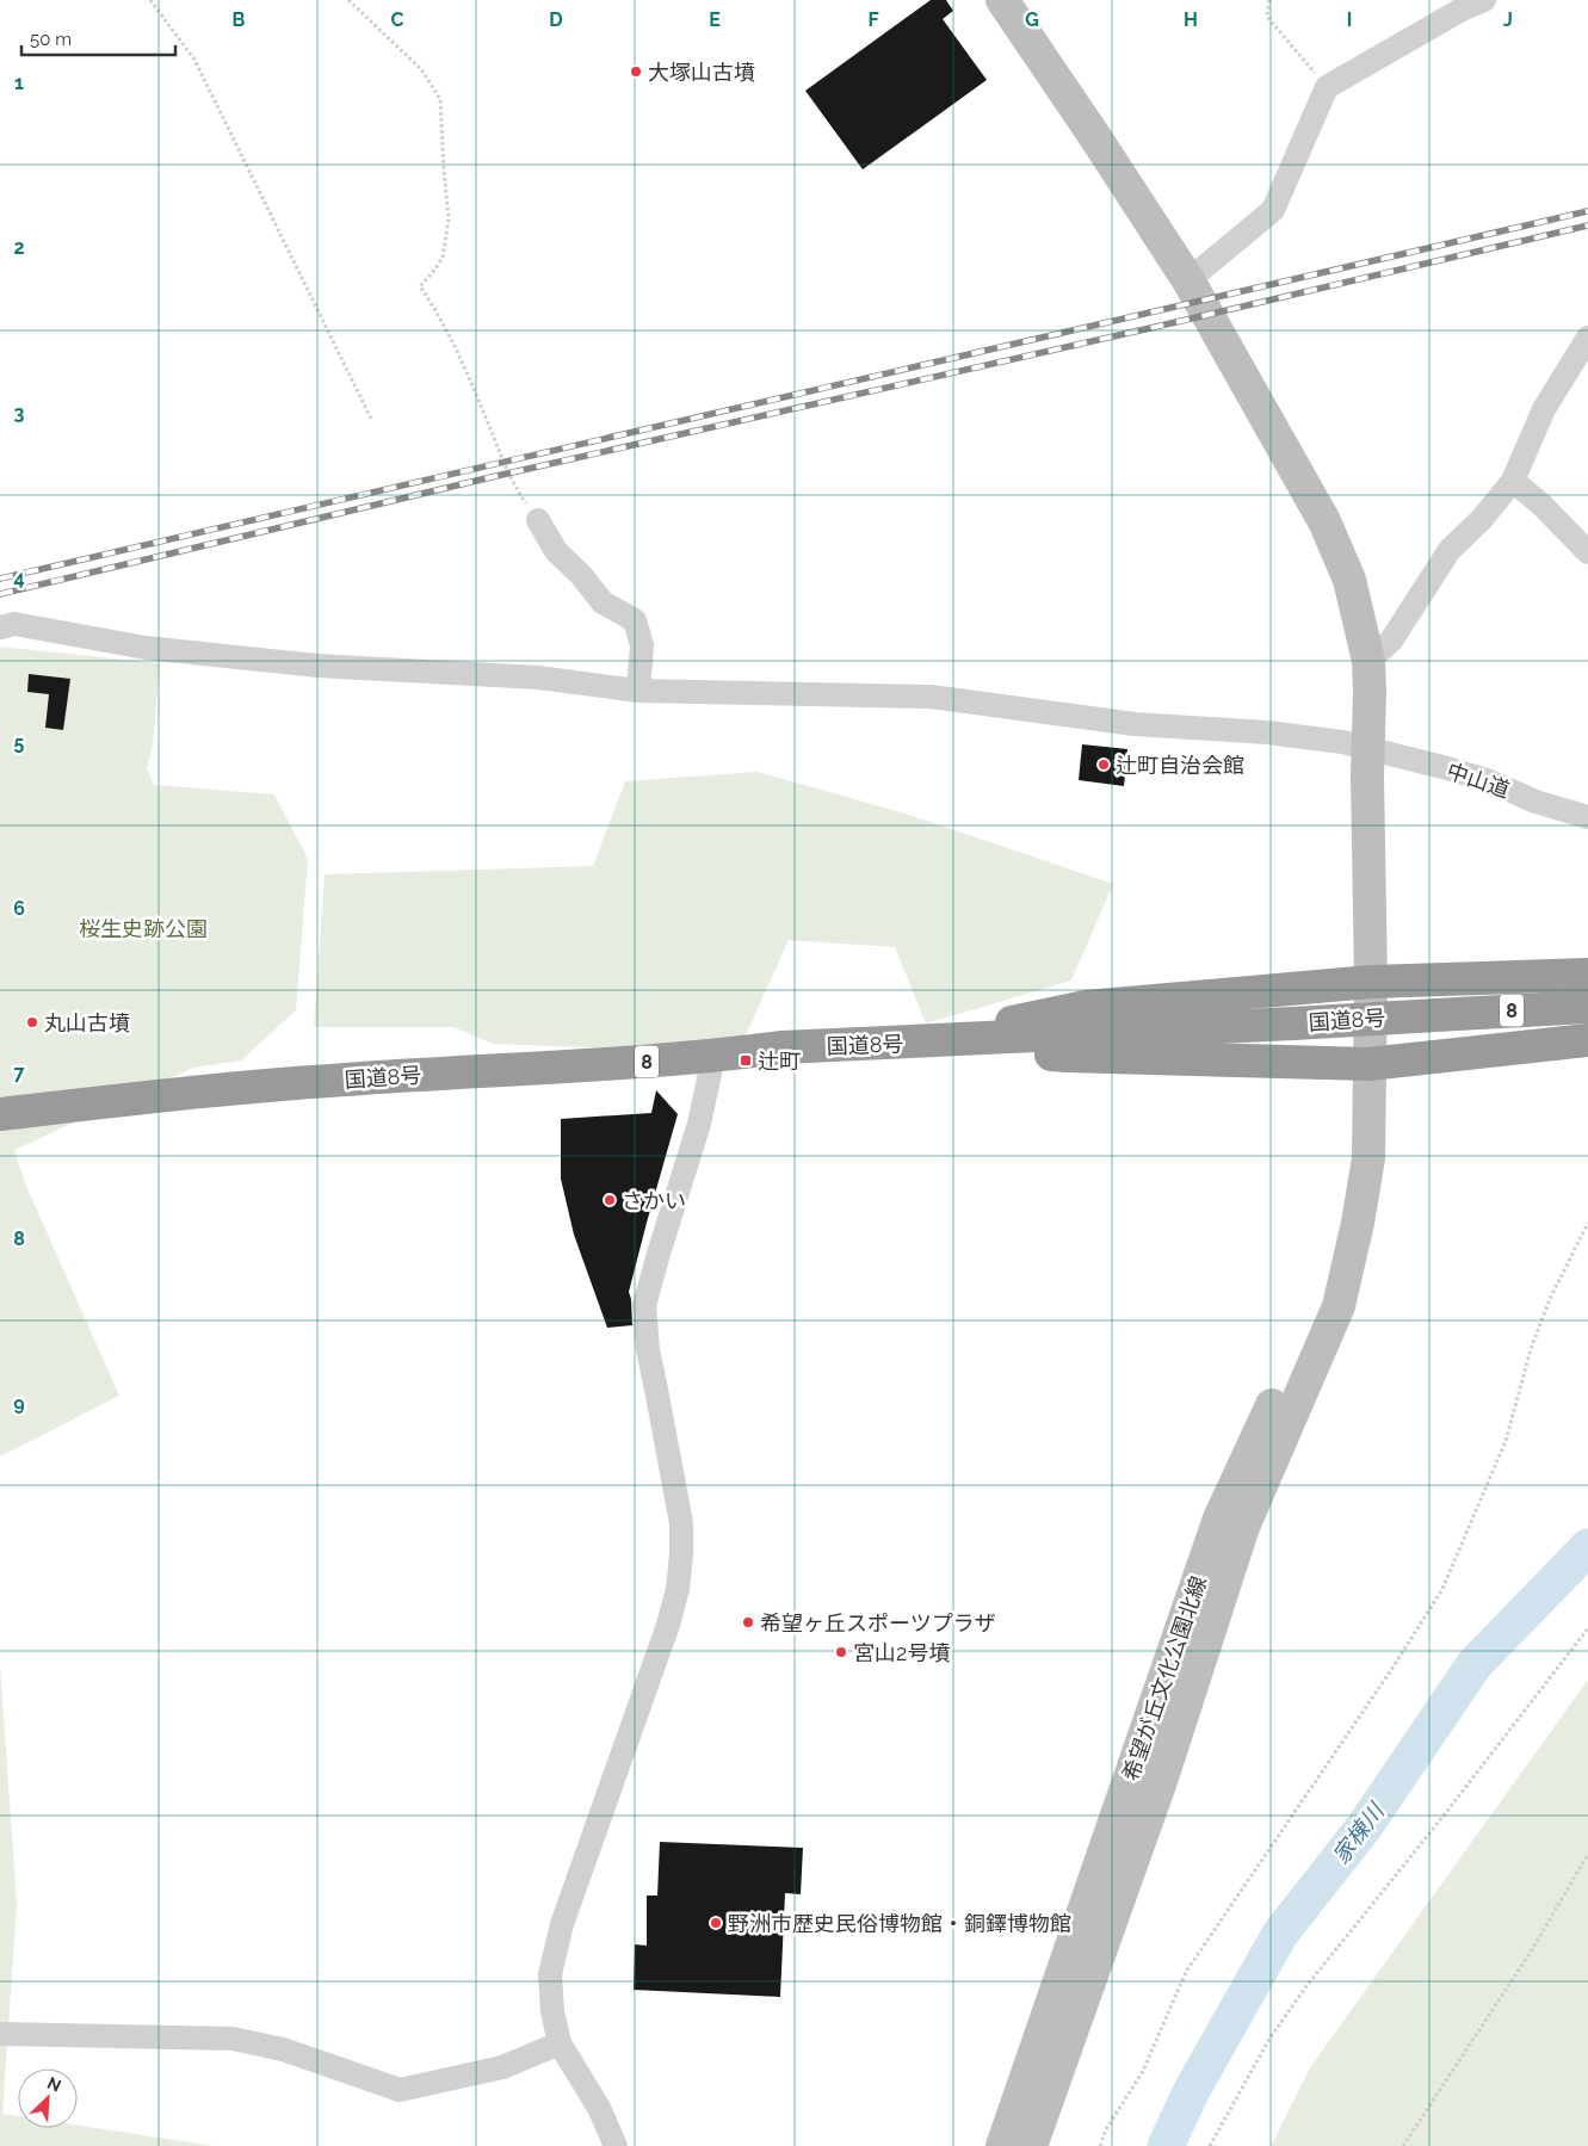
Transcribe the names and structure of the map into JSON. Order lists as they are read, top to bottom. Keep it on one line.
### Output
{"streets":{"highway":["8","国道8号"],"main road":["希望が丘文化公園北線"],"street":["中山道"]},"crossings":[["中山道","希望が丘文化公園北線"]],"water":["家棟川"],"parks":["桜生史跡公園"],"places":{"other":["大塚山古墳","辻町自治会館","丸山古墳","さかい","希望ヶ丘スポーツプラザ","宮山2号墳","野洲市歴史民俗博物館・銅鐸博物館"],"transit":["辻町"]},"scale_bar":"50 m","north":"top right","grid":{"columns":["B","C","D","E","F","G","H","I","J"],"rows":["1","2","3","4","5","6","7","8","9"]}}
